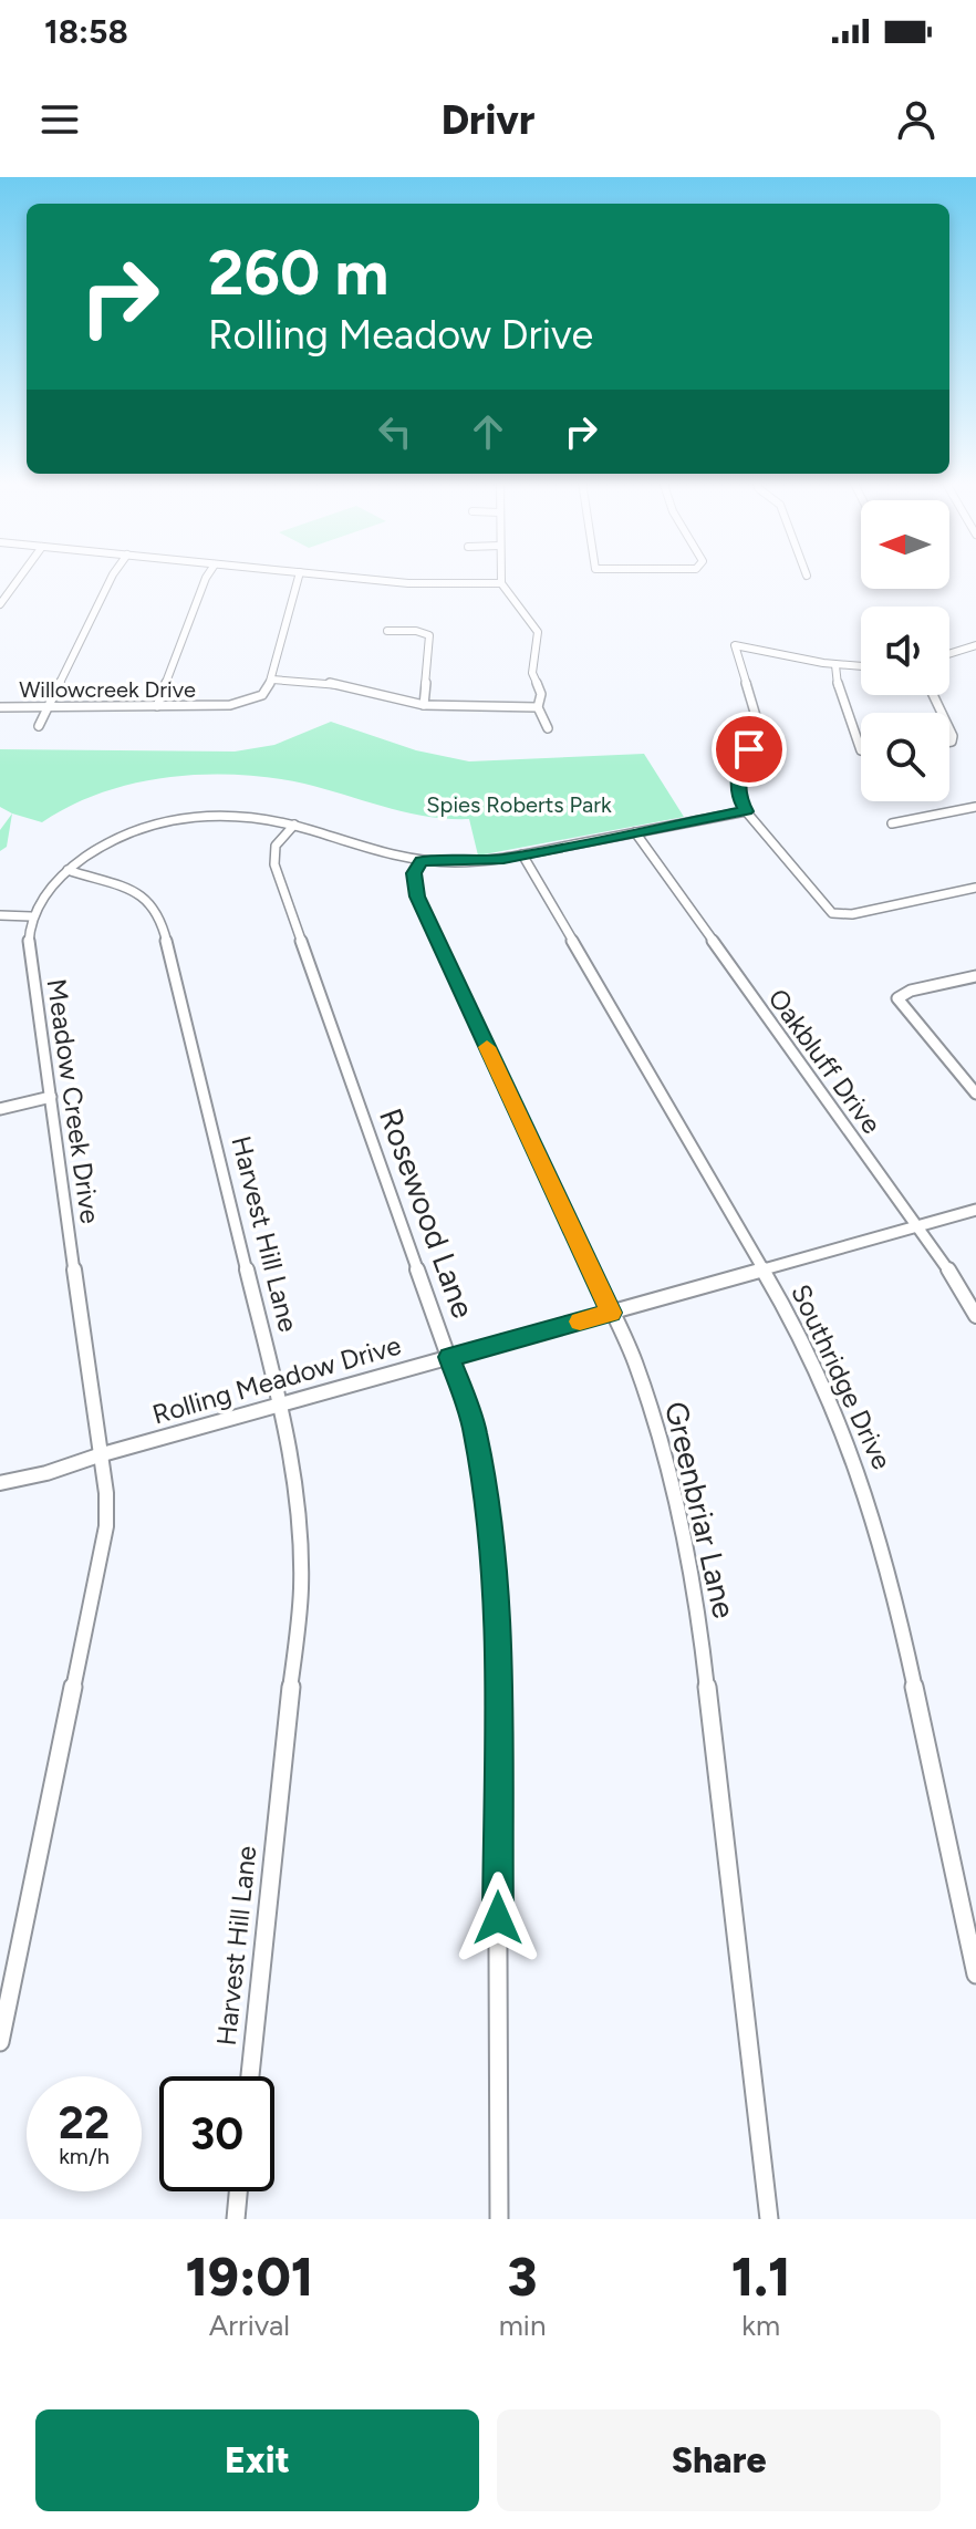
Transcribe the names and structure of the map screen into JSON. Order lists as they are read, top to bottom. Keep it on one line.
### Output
{"streets":{"street":["Willowcreek Drive","Oakbluff Drive","Meadow Creek Drive","Rosewood Lane","Harvest Hill Lane","Southridge Drive","Rolling Meadow Drive","Greenbriar Lane"]},"crossings":[["Oakbluff Drive","Rolling Meadow Drive"],["Meadow Creek Drive","Rolling Meadow Drive"],["Rosewood Lane","Rolling Meadow Drive"],["Harvest Hill Lane","Rolling Meadow Drive"],["Southridge Drive","Rolling Meadow Drive"],["Rolling Meadow Drive","Greenbriar Lane"]],"parks":["Spies Roberts Park"],"north":"left","page":{"status":"18:58","header":"Drivr","turn":["260 m","Rolling Meadow Drive"],"speed":"22 km/h","limit":"30","eta":["19:01","Arrival","3","min","1.1","km"],"buttons":["Exit","Share"]}}
